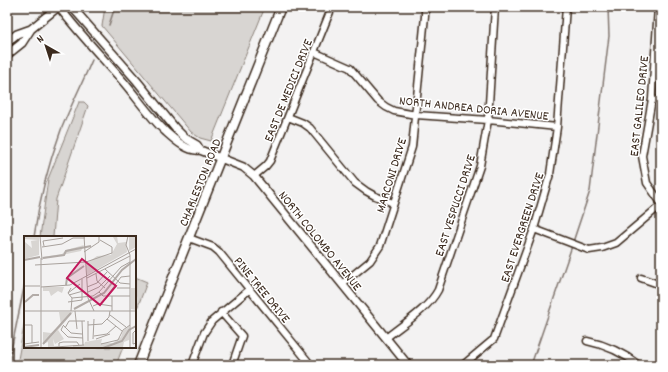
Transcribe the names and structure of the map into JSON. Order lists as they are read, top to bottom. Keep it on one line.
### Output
{"streets":{"main road":["CHARLESTON ROAD"],"street":["EAST DE MEDICI DRIVE","EAST GALILEO DRIVE","NORTH ANDREA DORIA AVENUE","MARCONI DRIVE","EAST VESPUCCI DRIVE","EAST EVERGREEN DRIVE","NORTH COLOMBO AVENUE","PINE TREE DRIVE"]},"crossings":[["EAST DE MEDICI DRIVE","NORTH ANDREA DORIA AVENUE"],["EAST DE MEDICI DRIVE","NORTH COLOMBO AVENUE"],["NORTH ANDREA DORIA AVENUE","MARCONI DRIVE"],["NORTH ANDREA DORIA AVENUE","EAST VESPUCCI DRIVE"],["NORTH ANDREA DORIA AVENUE","EAST EVERGREEN DRIVE"],["MARCONI DRIVE","NORTH COLOMBO AVENUE"],["CHARLESTON ROAD","NORTH COLOMBO AVENUE"],["CHARLESTON ROAD","PINE TREE DRIVE"],["EAST VESPUCCI DRIVE","NORTH COLOMBO AVENUE"]],"north":"top left"}
